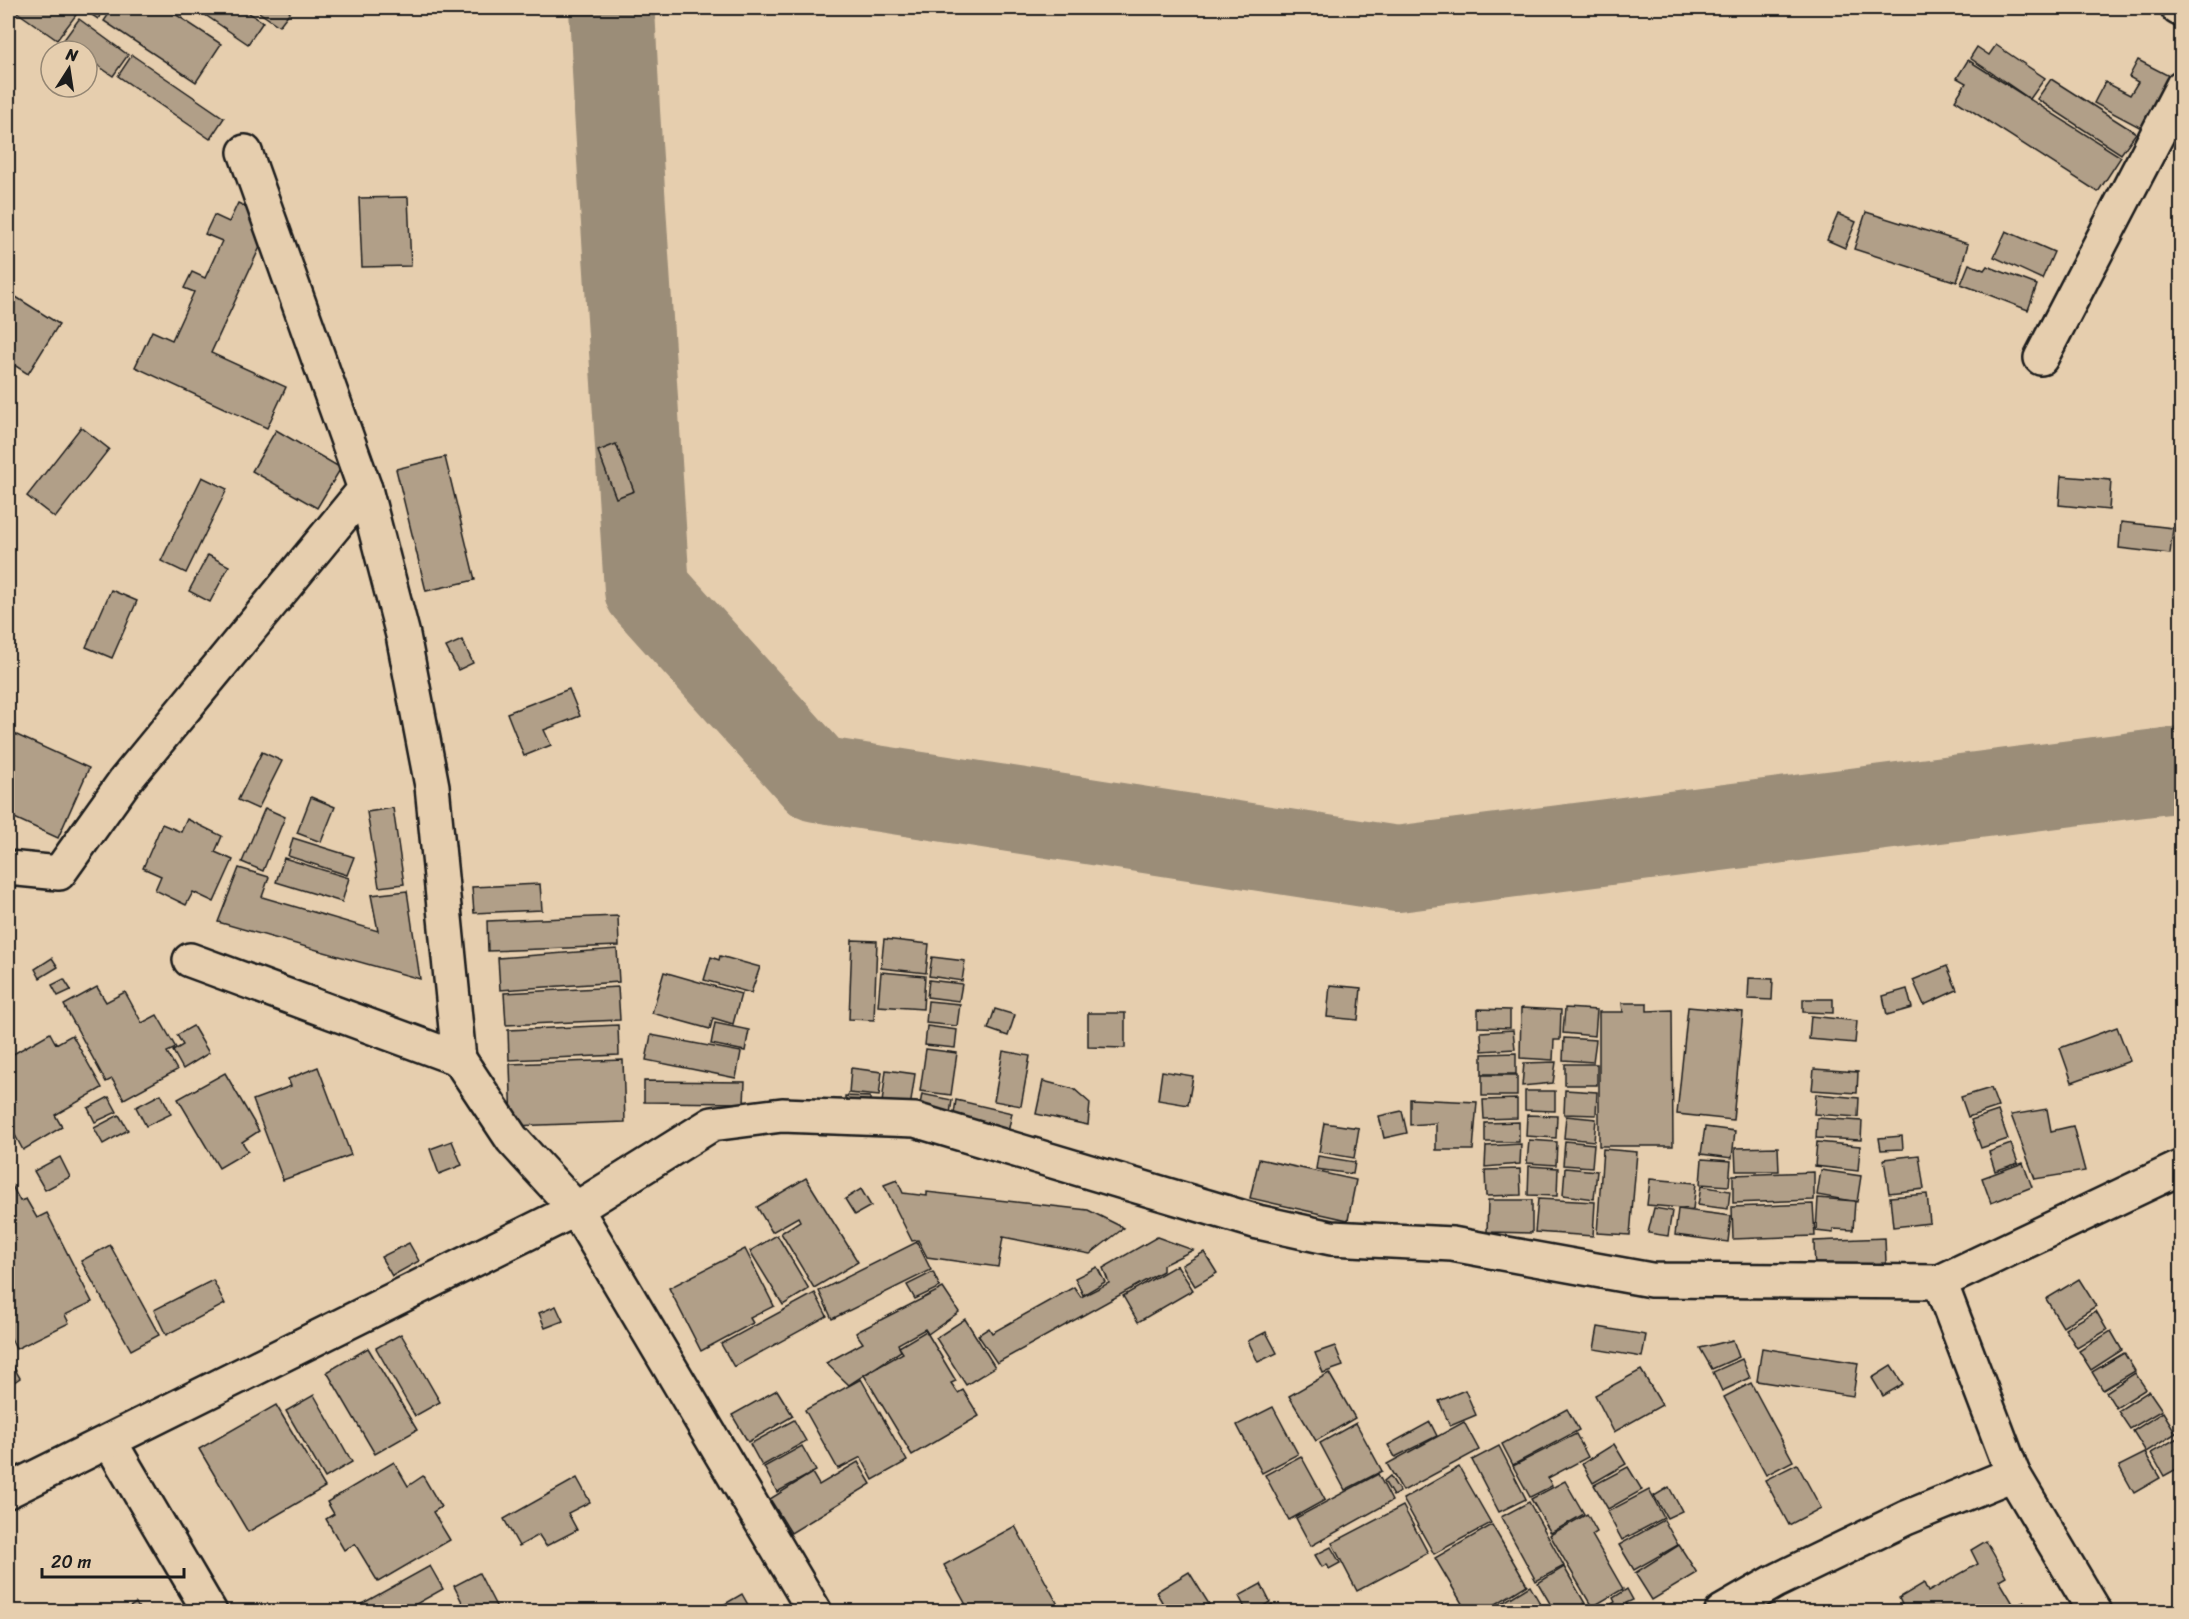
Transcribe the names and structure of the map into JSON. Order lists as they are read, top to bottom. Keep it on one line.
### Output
{"scale_bar":"20 m","north":"top"}
